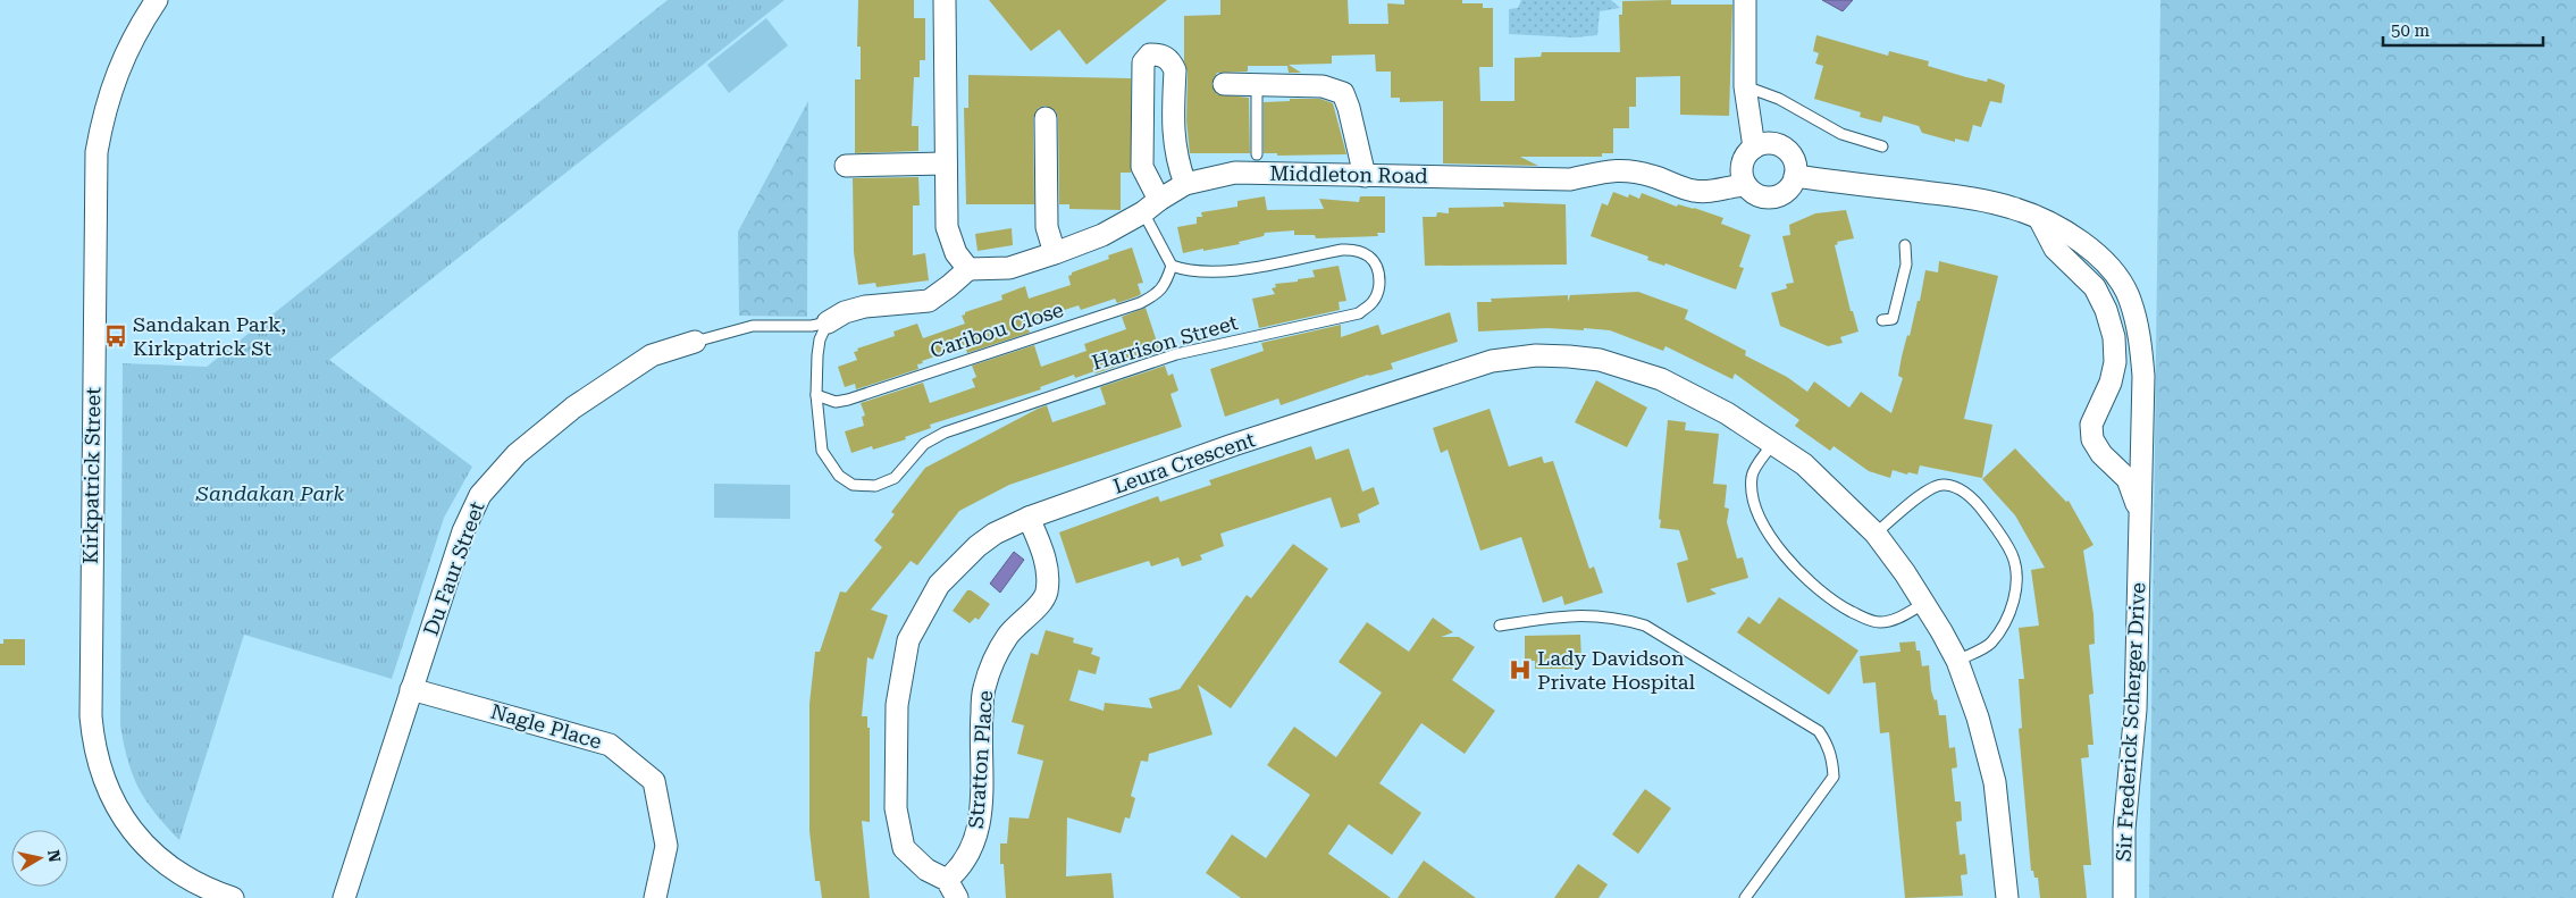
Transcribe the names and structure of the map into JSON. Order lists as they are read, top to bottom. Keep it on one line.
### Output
{"streets":{"street":["Middleton Road","Leura Crescent","Kirkpatrick Street","Du Faur Street","Sir Frederick Scherger Drive","Nagle Place","Stratton Place"],"lane":["Caribou Close","Harrison Street"]},"crossings":[["Middleton Road","Sir Frederick Scherger Drive"],["Caribou Close","Harrison Street"],["Leura Crescent","Stratton Place"],["Du Faur Street","Nagle Place"]],"parks":["Sandakan Park"],"places":{"bus stop":["Sandakan Park, Kirkpatrick St"],"hospital":["Lady Davidson Private Hospital"]},"scale_bar":"50 m","north":"right"}
